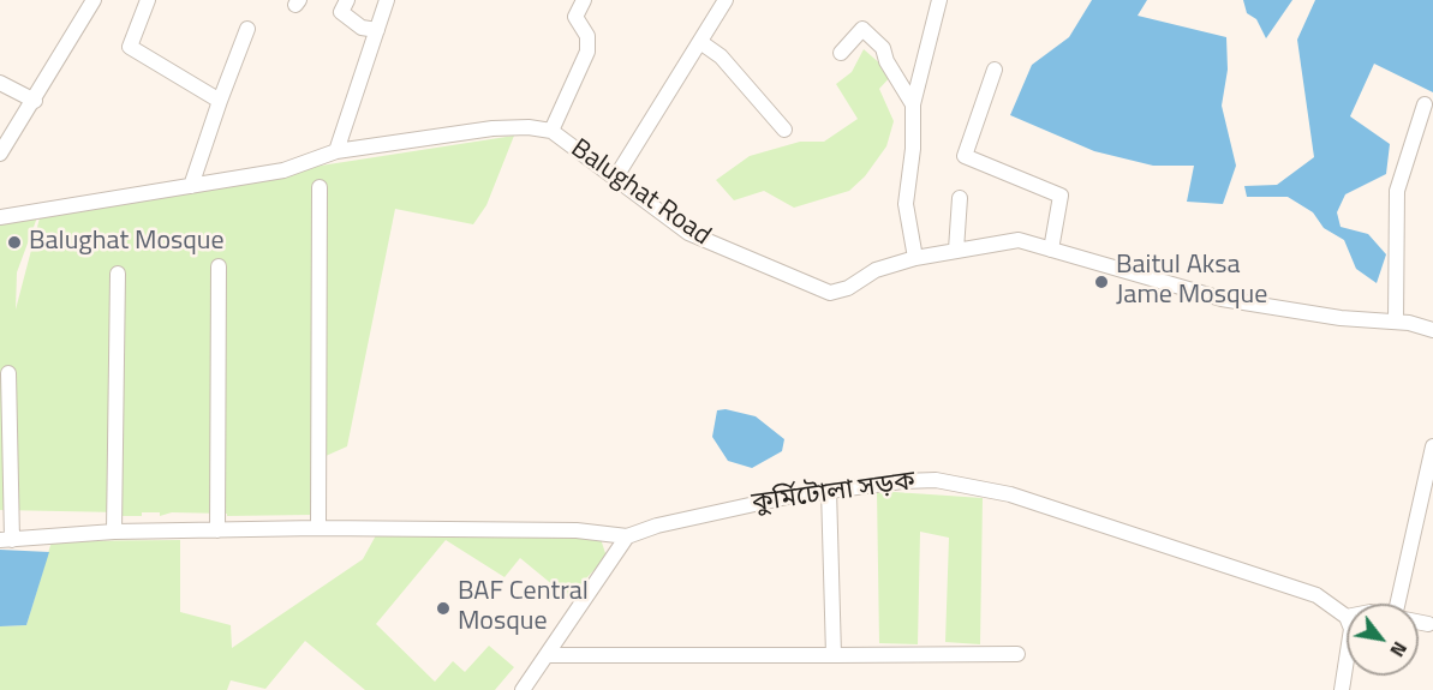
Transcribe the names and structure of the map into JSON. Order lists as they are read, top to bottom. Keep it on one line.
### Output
{"streets":{"street":["Balughat Road","কুর্মিটোলা সড়ক"]},"places":["Balughat Mosque","Baitul Aksa Jame Mosque","BAF Central Mosque"],"north":"bottom right"}
